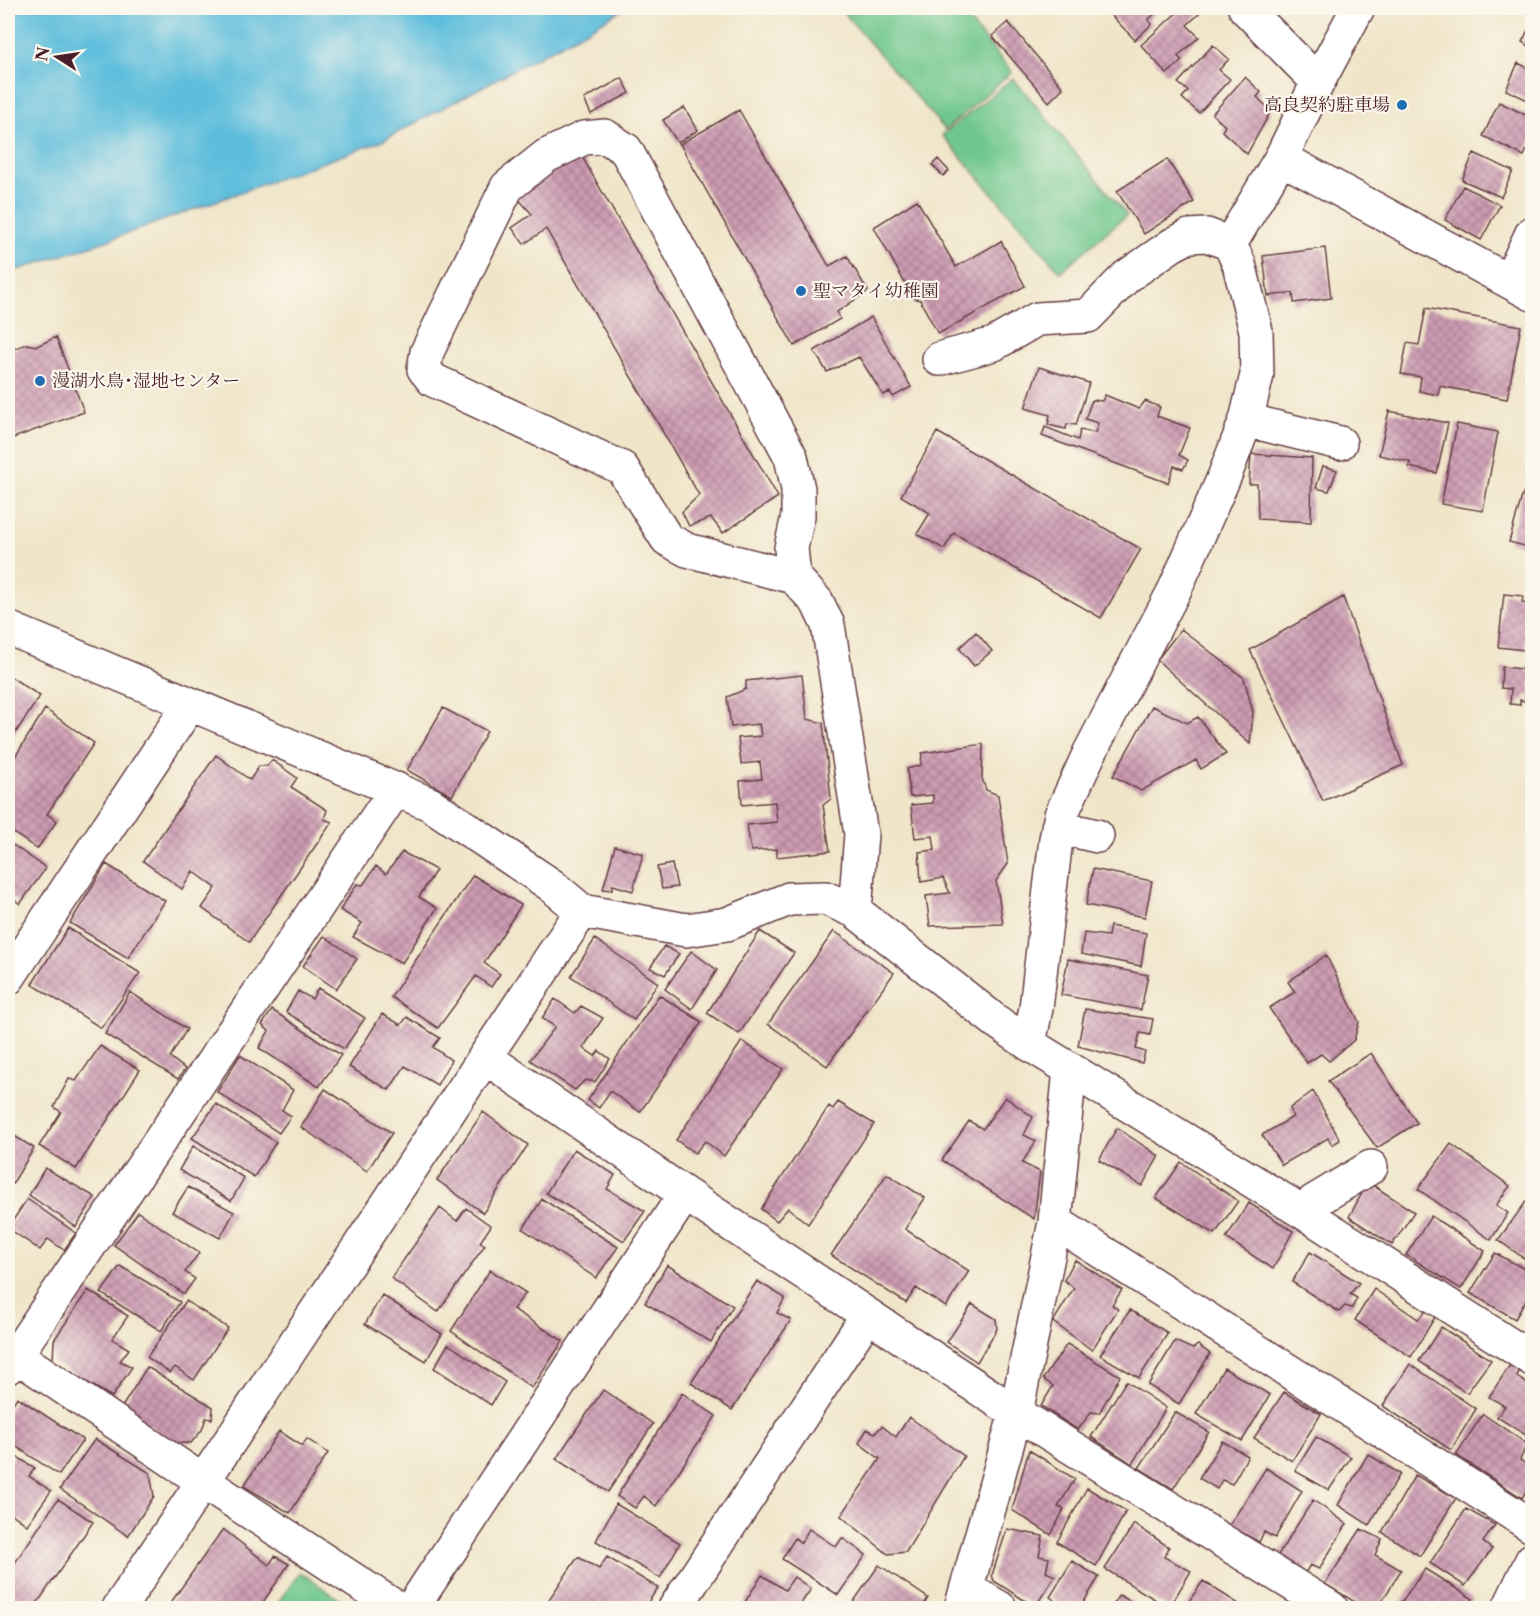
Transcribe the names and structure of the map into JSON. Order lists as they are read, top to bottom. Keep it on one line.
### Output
{"places":["高良契約駐車場","聖マタイ幼稚園","漫湖水鳥･湿地センター"],"north":"left"}
